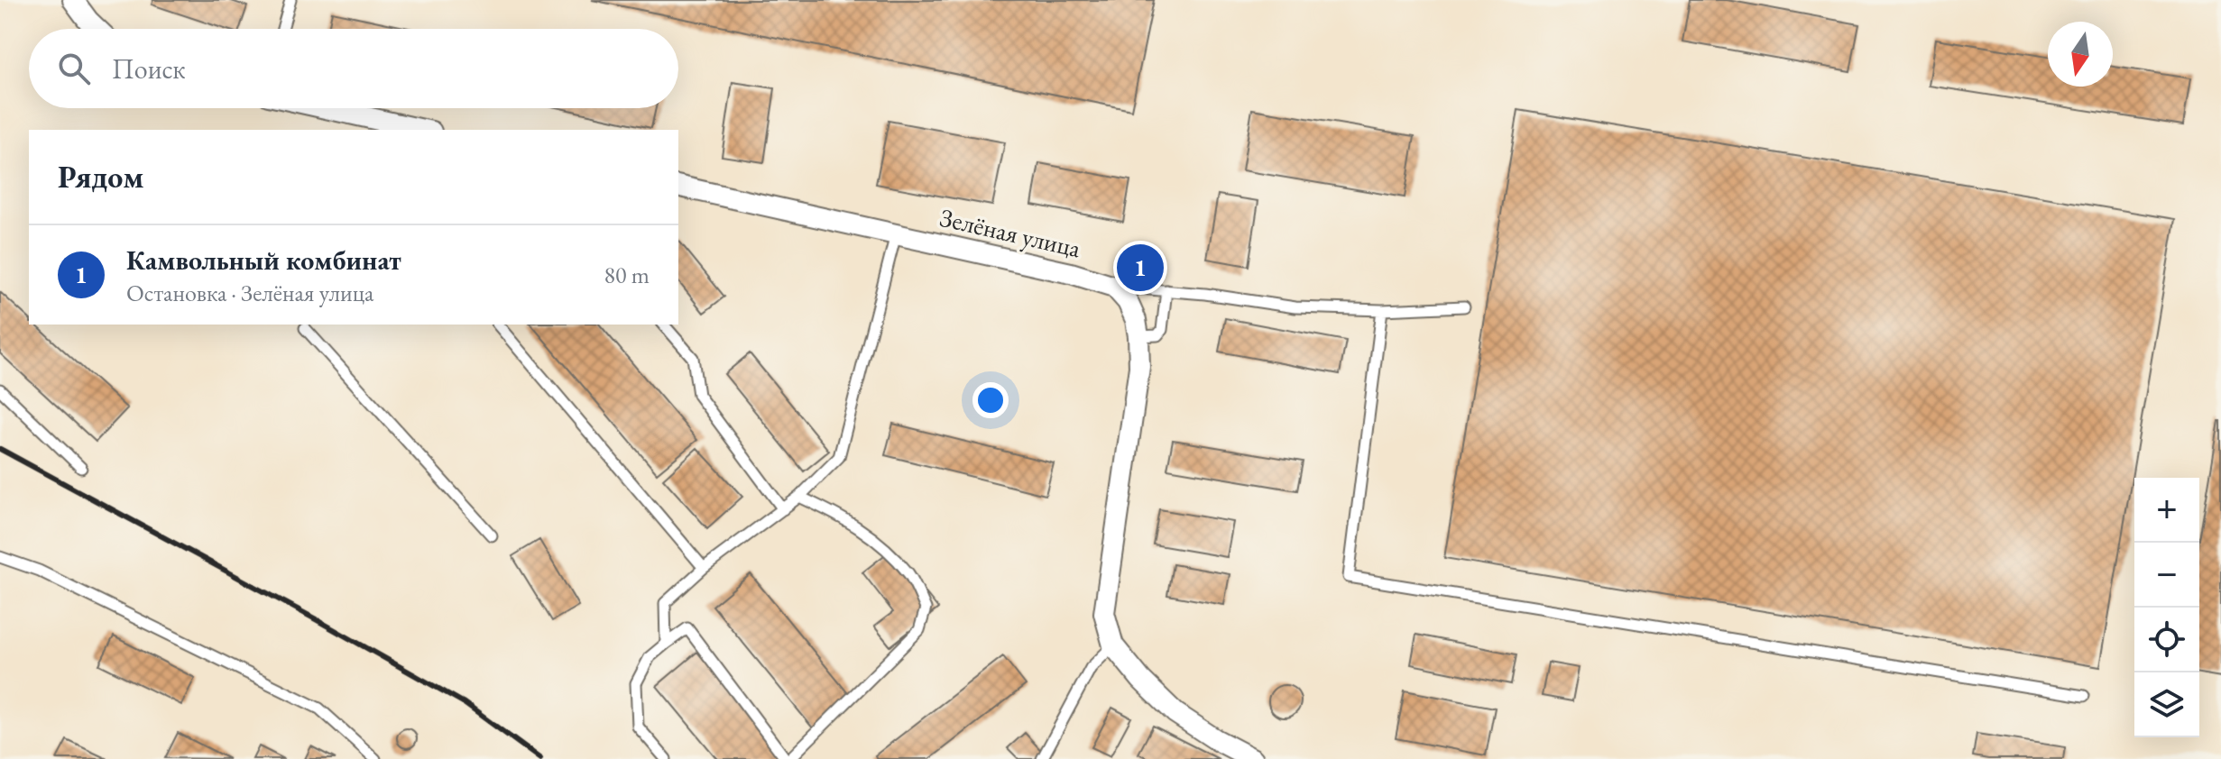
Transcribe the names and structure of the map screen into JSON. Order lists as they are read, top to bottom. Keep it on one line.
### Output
{"streets":{"street":["Зелёная улица"]},"north":"bottom","page":{"search":"Поиск","heading":"Рядом","list":[{"mark":"1","name":"Камвольный комбинат","note":"Остановка · Зелёная улица","value":"80 m"}],"pins":"1","map_buttons":["+","−"]}}
